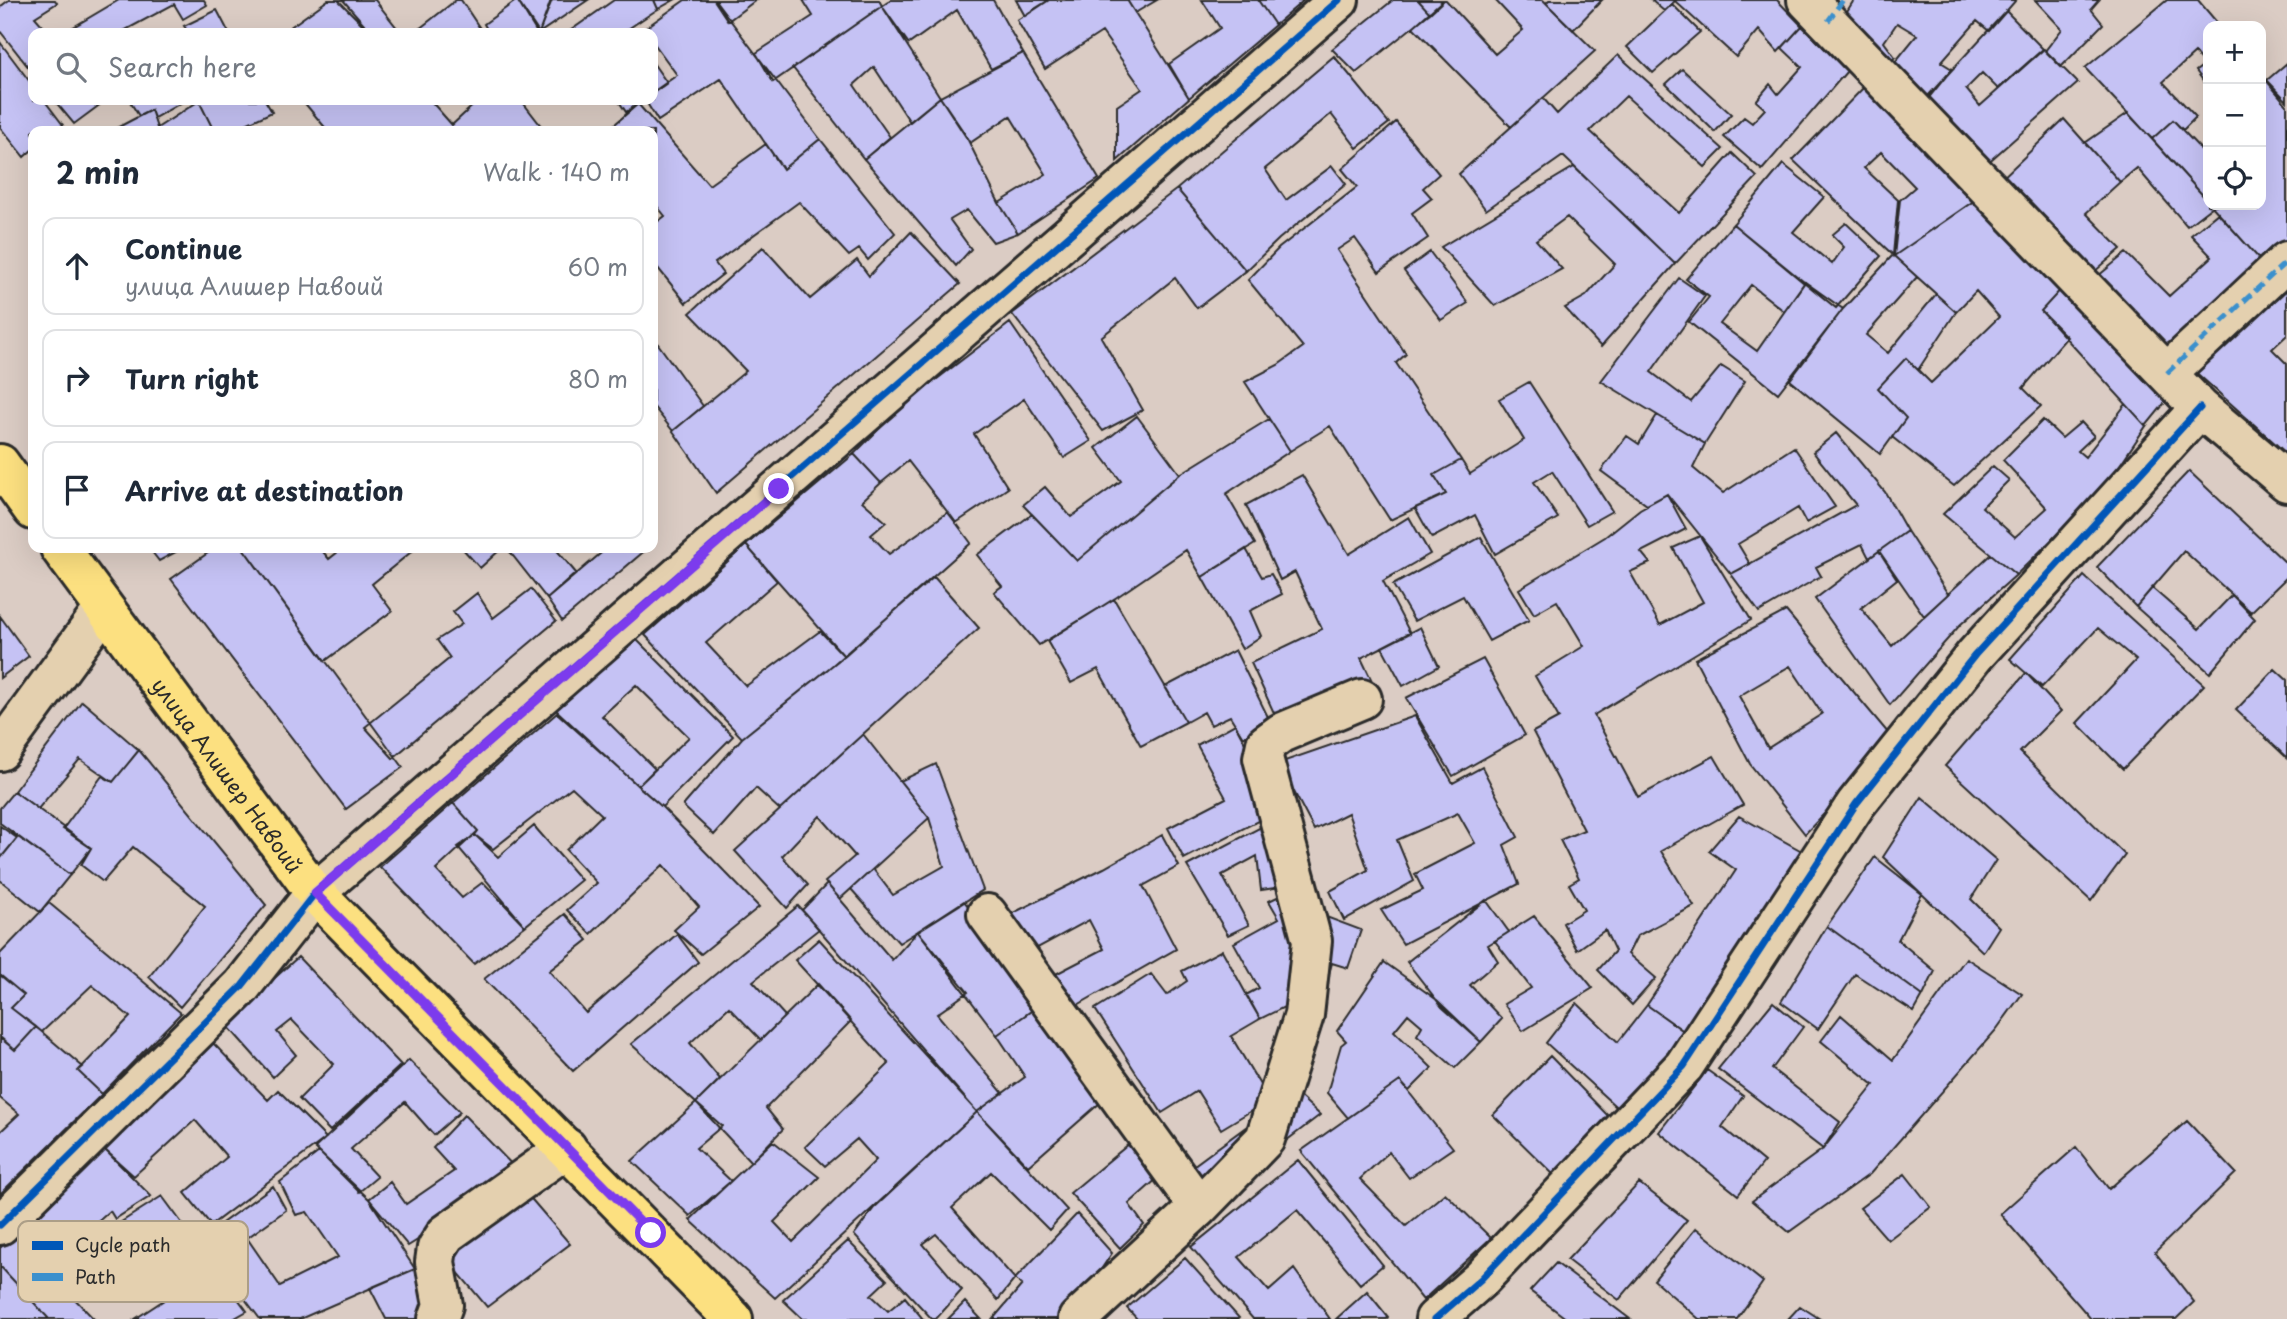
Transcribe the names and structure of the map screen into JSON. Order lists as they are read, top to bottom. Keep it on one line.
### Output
{"streets":{"main road":["улица Алишер Навоий"]},"legend":["Cycle path","Path"],"page":{"map_buttons":["+","−"],"search":"Search here","heading":["2 min","Walk · 140 m"],"list":[["Continue","улица Алишер Навоий","60 m"],["Turn right","80 m"],"Arrive at destination"]}}
